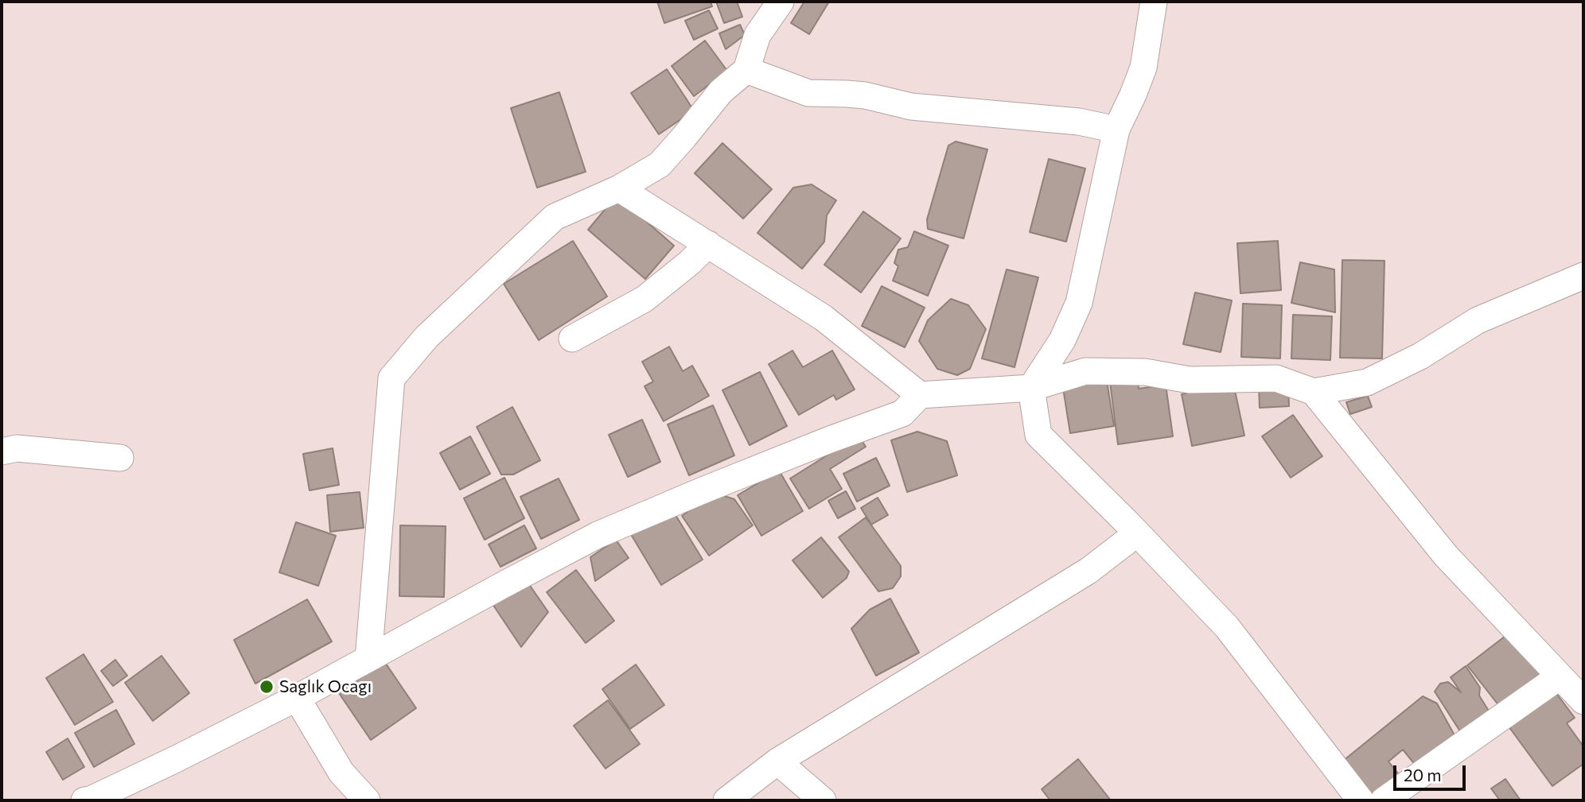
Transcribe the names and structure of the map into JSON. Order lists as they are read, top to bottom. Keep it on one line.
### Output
{"places":["Saglık Ocagı"],"scale_bar":"20 m"}
